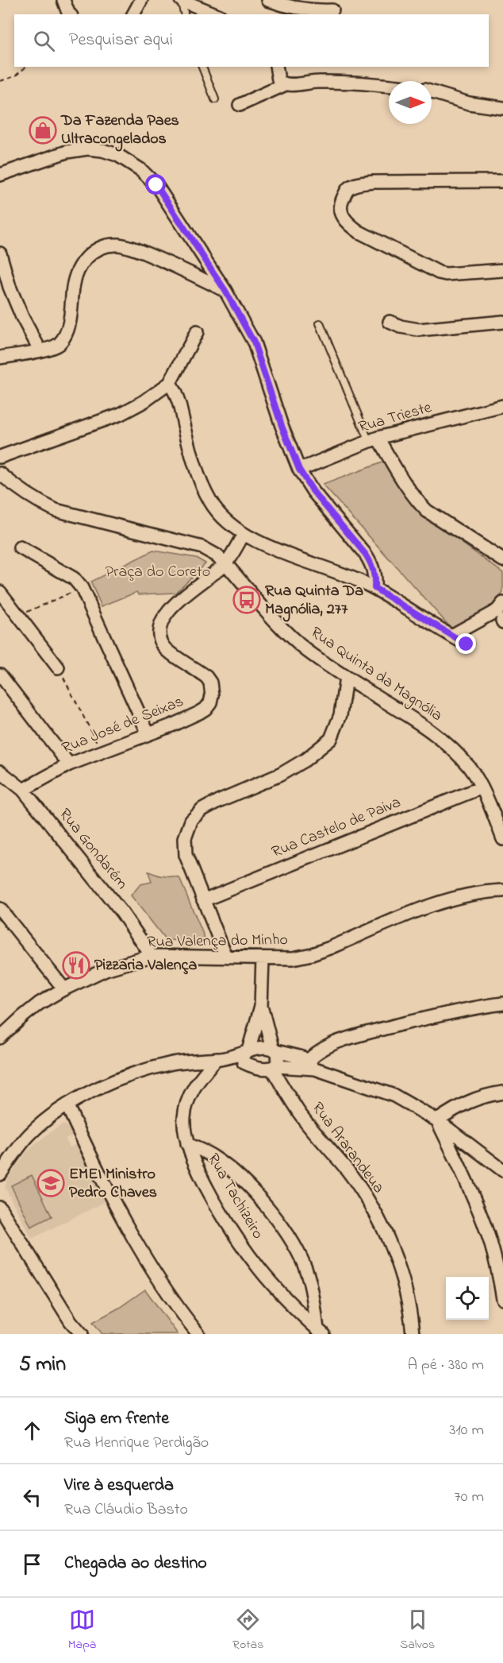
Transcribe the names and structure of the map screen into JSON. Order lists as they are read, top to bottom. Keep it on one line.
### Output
{"streets":{"street":["Rua Trieste","Rua Quinta da Magnólia","Rua José de Seixas","Rua Castelo de Paiva","Rua Gondarém","Rua Valença do Minho","Rua Ararandeua","Rua Tachizeiro"]},"crossings":[["Rua Quinta da Magnólia","Rua José de Seixas"],["Rua Quinta da Magnólia","Rua Castelo de Paiva"],["Rua José de Seixas","Rua Gondarém"],["Rua Gondarém","Rua Valença do Minho"]],"parks":["Praça do Coreto"],"places":{"shop":["Da Fazenda Paes Ultracongelados"],"bus stop":["Rua Quinta Da Magnólia, 277"],"restaurant":["Pizzaria Valença"],"school or university":["EMEI Ministro Pedro Chaves"]},"north":"right","page":{"search":"Pesquisar aqui","heading":["5 min","A pé · 380 m"],"list":[["Siga em frente","Rua Henrique Perdigão","310 m"],["Vire à esquerda","Rua Cláudio Basto","70 m"],"Chegada ao destino"],"nav":["Mapa","Rotas","Salvos"]}}
